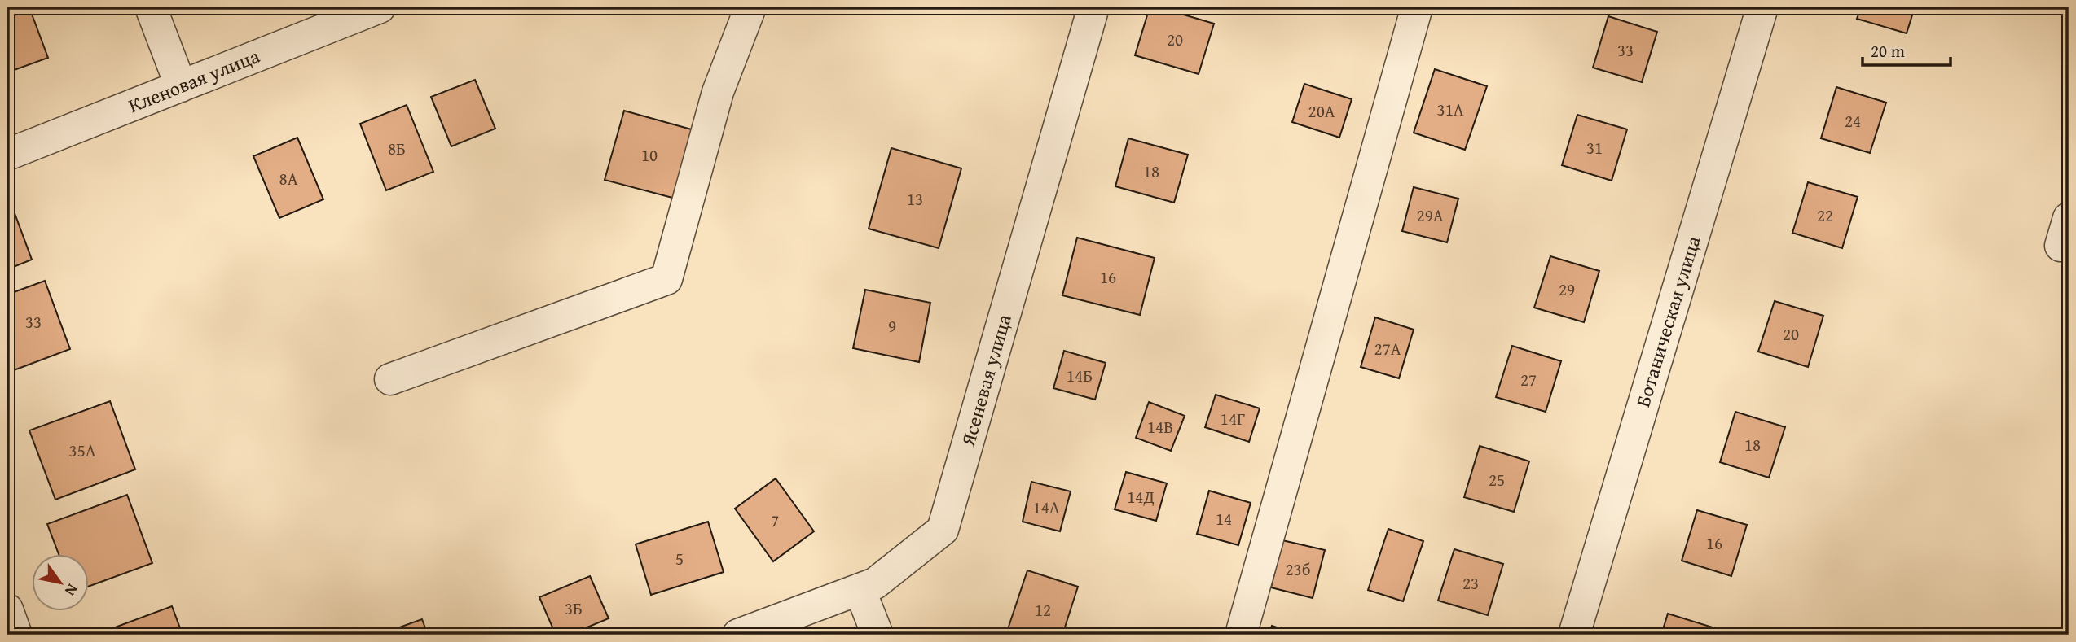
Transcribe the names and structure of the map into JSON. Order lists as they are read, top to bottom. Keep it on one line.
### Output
{"streets":{"street":["Кленовая улица","Ботаническая улица","Ясеневая улица"]},"house_numbers":["20","33","31А","20А","24","31","8Б","10","18","8А","13","29А","22","16","29","33","9","20","27А","14Б","27","14Г","14В","18","35А","25","14Д","14А","14","7","16","5","23б","23","3Б","12"],"scale_bar":"20 m","north":"bottom right"}
